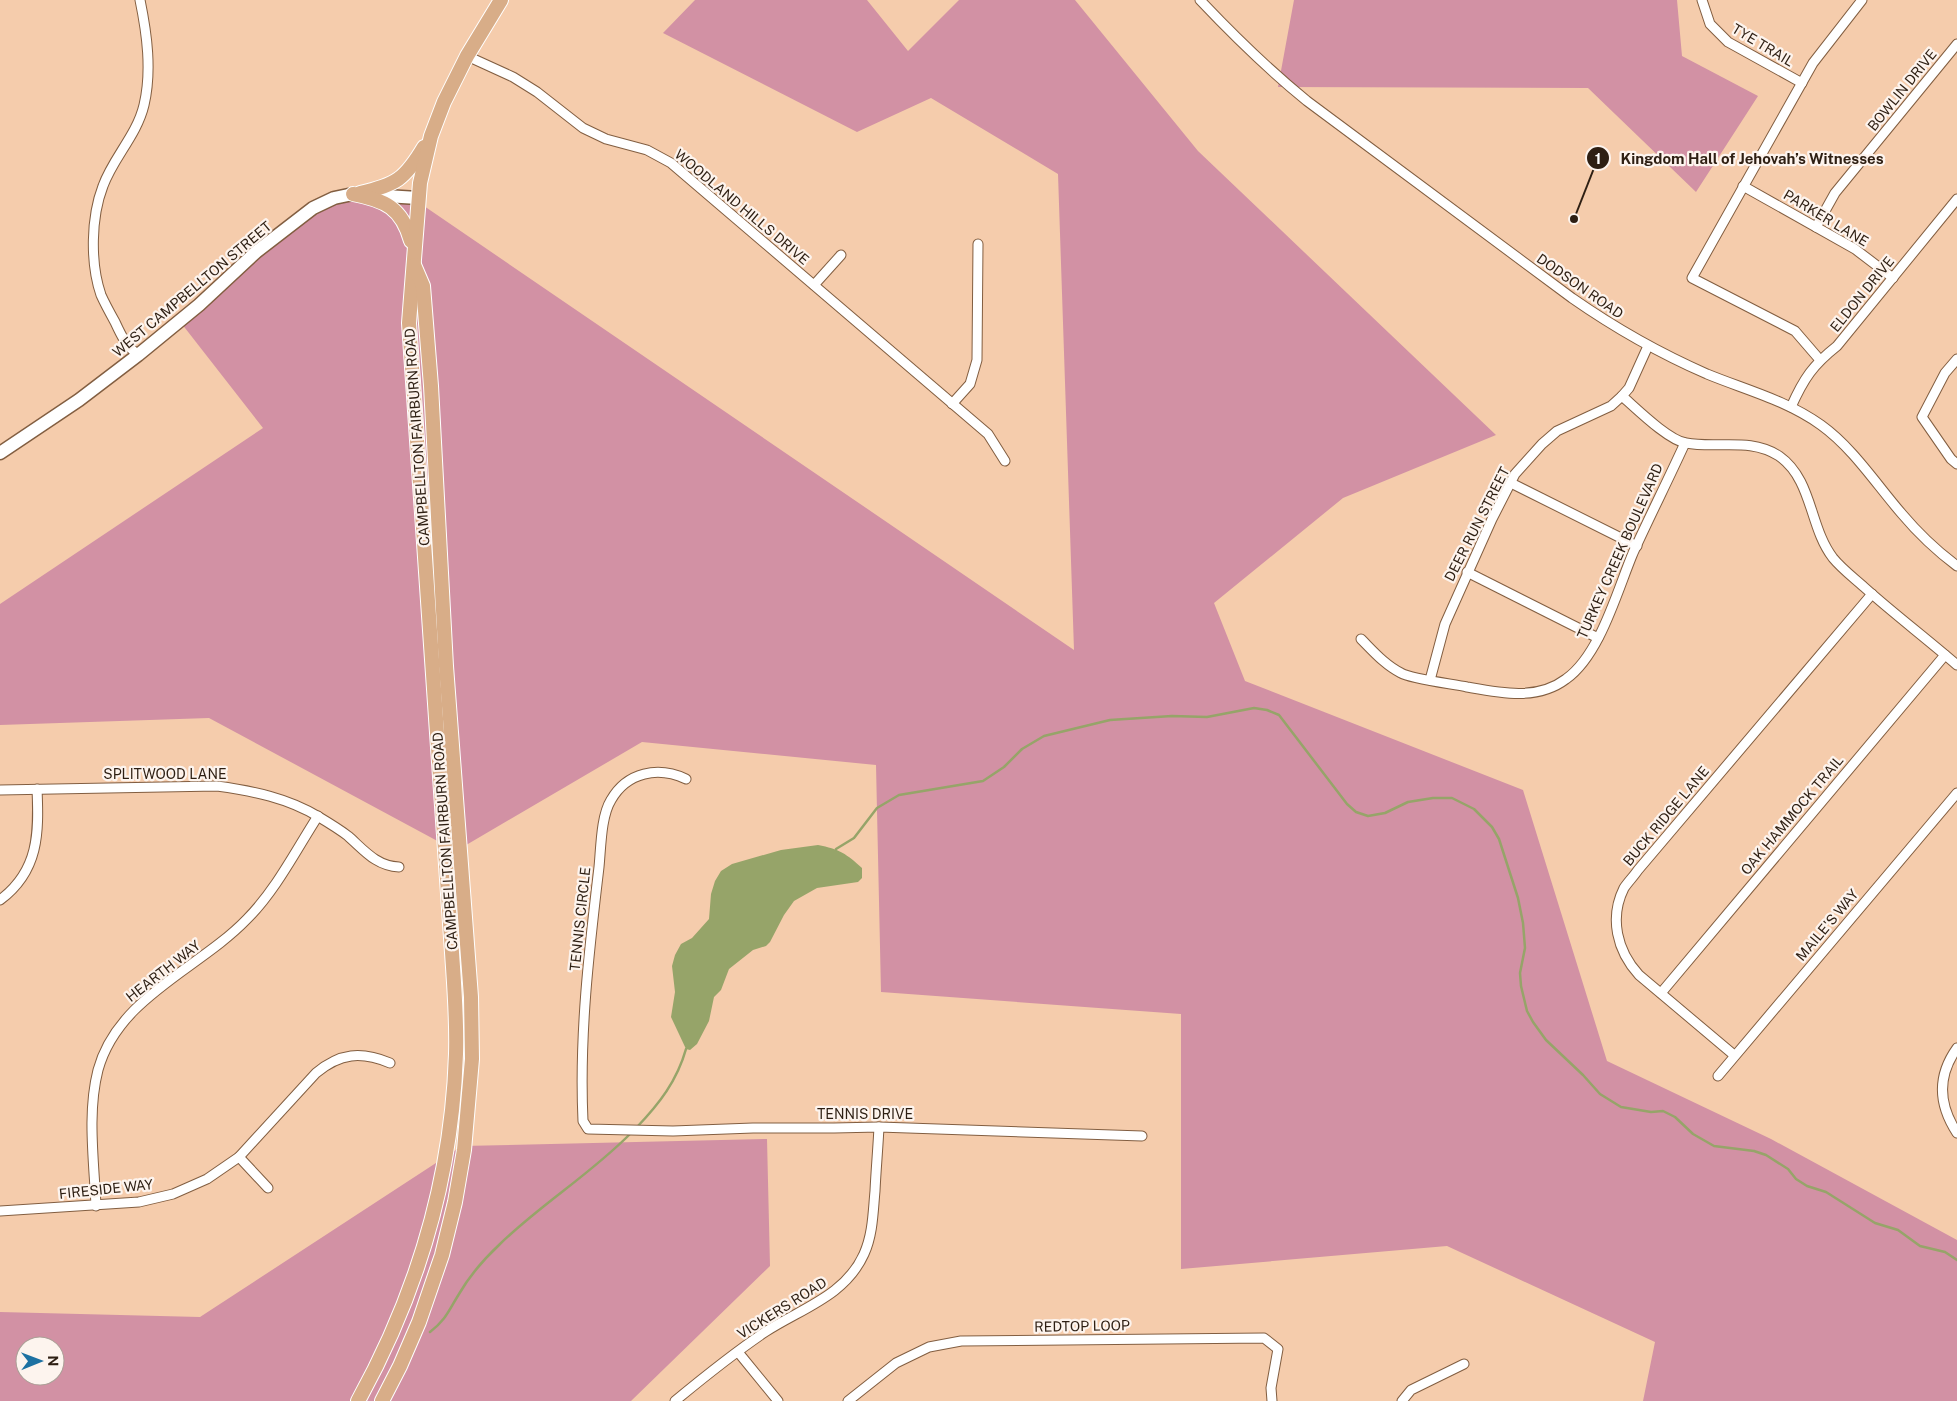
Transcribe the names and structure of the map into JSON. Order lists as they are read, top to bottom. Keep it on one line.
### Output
{"streets":{"main road":["WEST CAMPBELLTON STREET","CAMPBELLTON FAIRBURN ROAD"],"street":["TYE TRAIL","BOWLIN DRIVE","WOODLAND HILLS DRIVE","PARKER LANE","DODSON ROAD","ELDON DRIVE","DEER RUN STREET","TURKEY CREEK BOULEVARD","SPLITWOOD LANE","OAK HAMMOCK TRAIL","BUCK RIDGE LANE","TENNIS CIRCLE","MAILE'S WAY","HEARTH WAY","TENNIS DRIVE","FIRESIDE WAY","VICKERS ROAD","REDTOP LOOP"]},"crossings":[["BOWLIN DRIVE","PARKER LANE"],["WOODLAND HILLS DRIVE","CAMPBELLTON FAIRBURN ROAD"],["PARKER LANE","ELDON DRIVE"],["DODSON ROAD","ELDON DRIVE"],["DODSON ROAD","DEER RUN STREET"],["WEST CAMPBELLTON STREET","CAMPBELLTON FAIRBURN ROAD"],["DEER RUN STREET","TURKEY CREEK BOULEVARD"],["SPLITWOOD LANE","HEARTH WAY"],["OAK HAMMOCK TRAIL","BUCK RIDGE LANE"],["BUCK RIDGE LANE","MAILE'S WAY"],["TENNIS CIRCLE","TENNIS DRIVE"],["HEARTH WAY","FIRESIDE WAY"],["TENNIS DRIVE","VICKERS ROAD"]],"places":["Kingdom Hall of Jehovah’s Witnesses"],"north":"right"}
